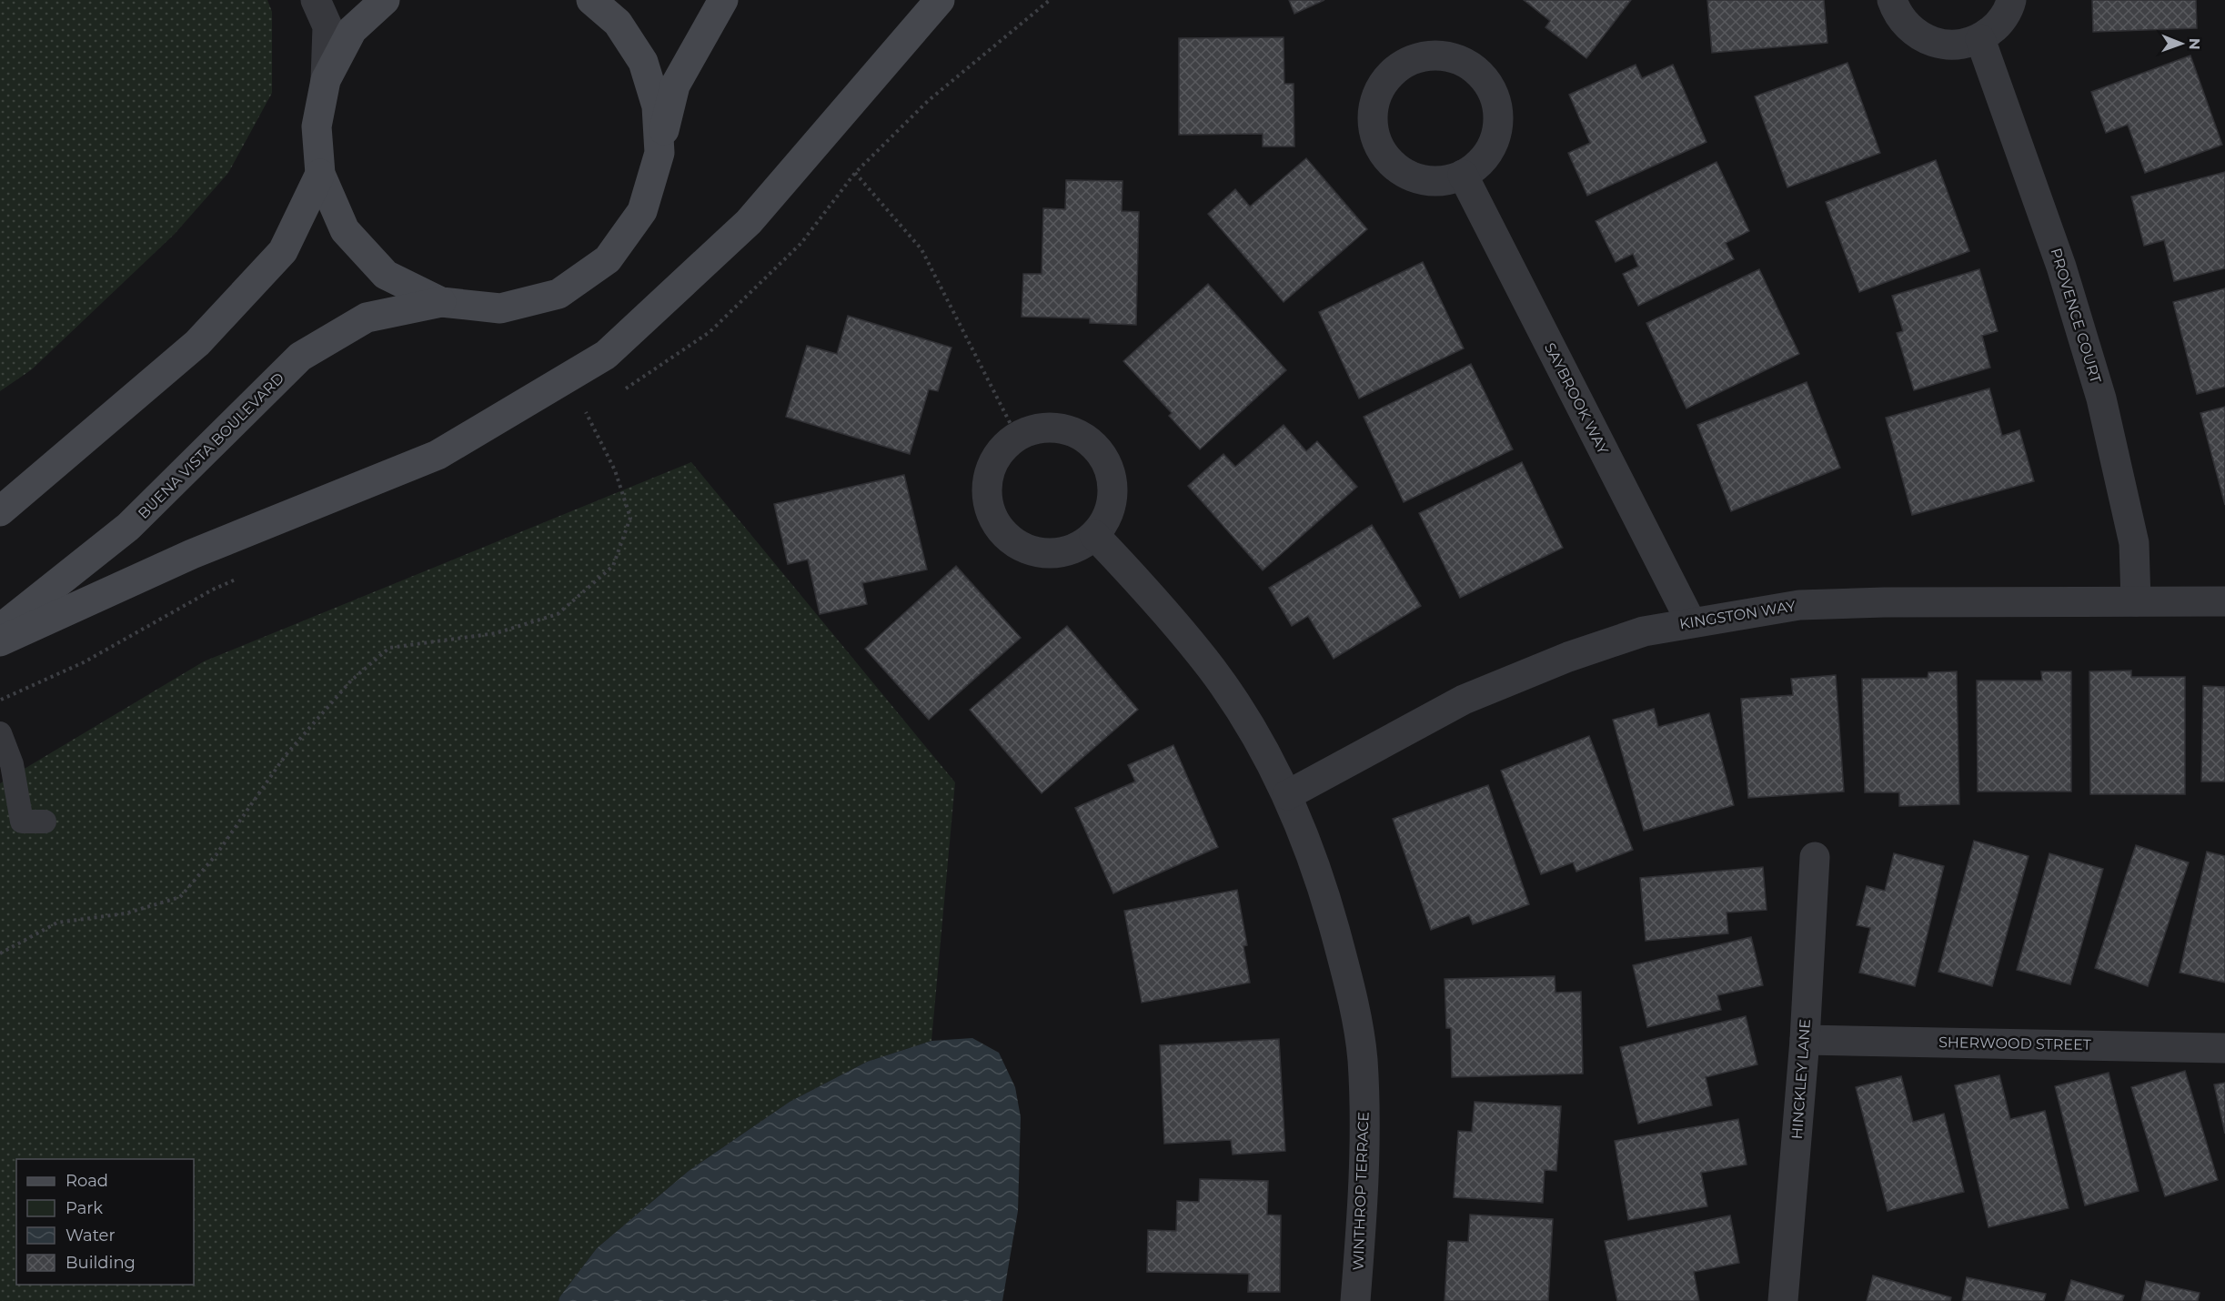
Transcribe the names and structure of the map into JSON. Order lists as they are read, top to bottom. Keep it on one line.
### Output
{"streets":{"main road":["BUENA VISTA BOULEVARD"],"street":["PROVENCE COURT","SAYBROOK WAY","KINGSTON WAY","SHERWOOD STREET","HINCKLEY LANE","WINTHROP TERRACE"]},"crossings":[["PROVENCE COURT","KINGSTON WAY"],["SAYBROOK WAY","KINGSTON WAY"],["KINGSTON WAY","WINTHROP TERRACE"],["SHERWOOD STREET","HINCKLEY LANE"]],"legend":["Road","Park","Water","Building"],"north":"right"}
